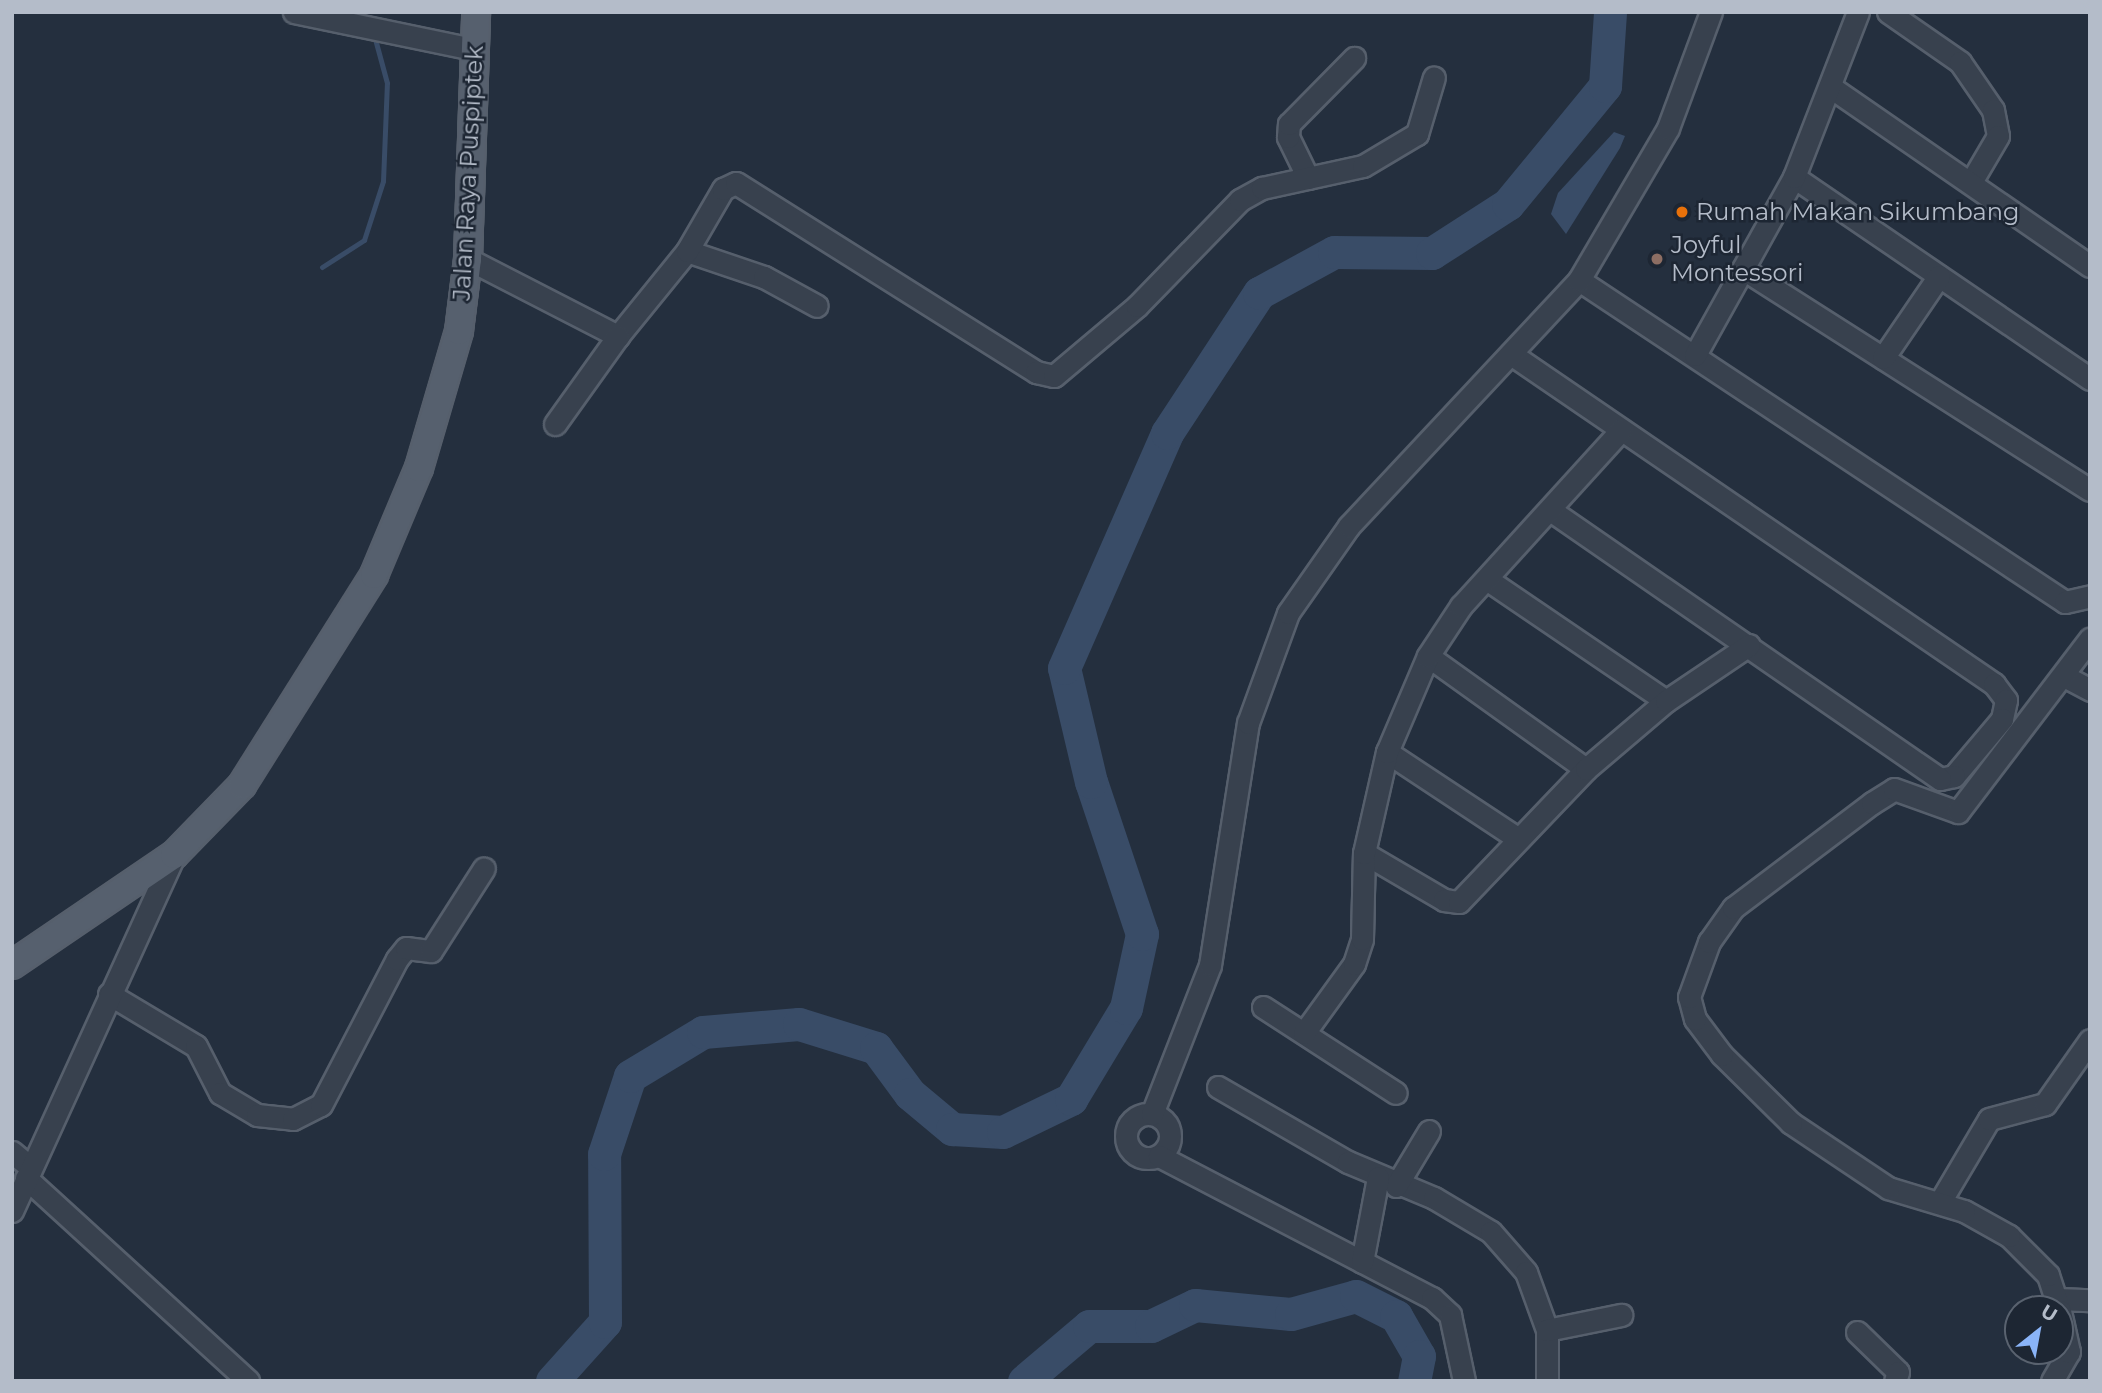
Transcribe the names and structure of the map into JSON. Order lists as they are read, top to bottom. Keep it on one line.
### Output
{"streets":{"main road":["Jalan Raya Puspiptek"]},"places":["Rumah Makan Sikumbang","Joyful Montessori"],"north":"top right"}
